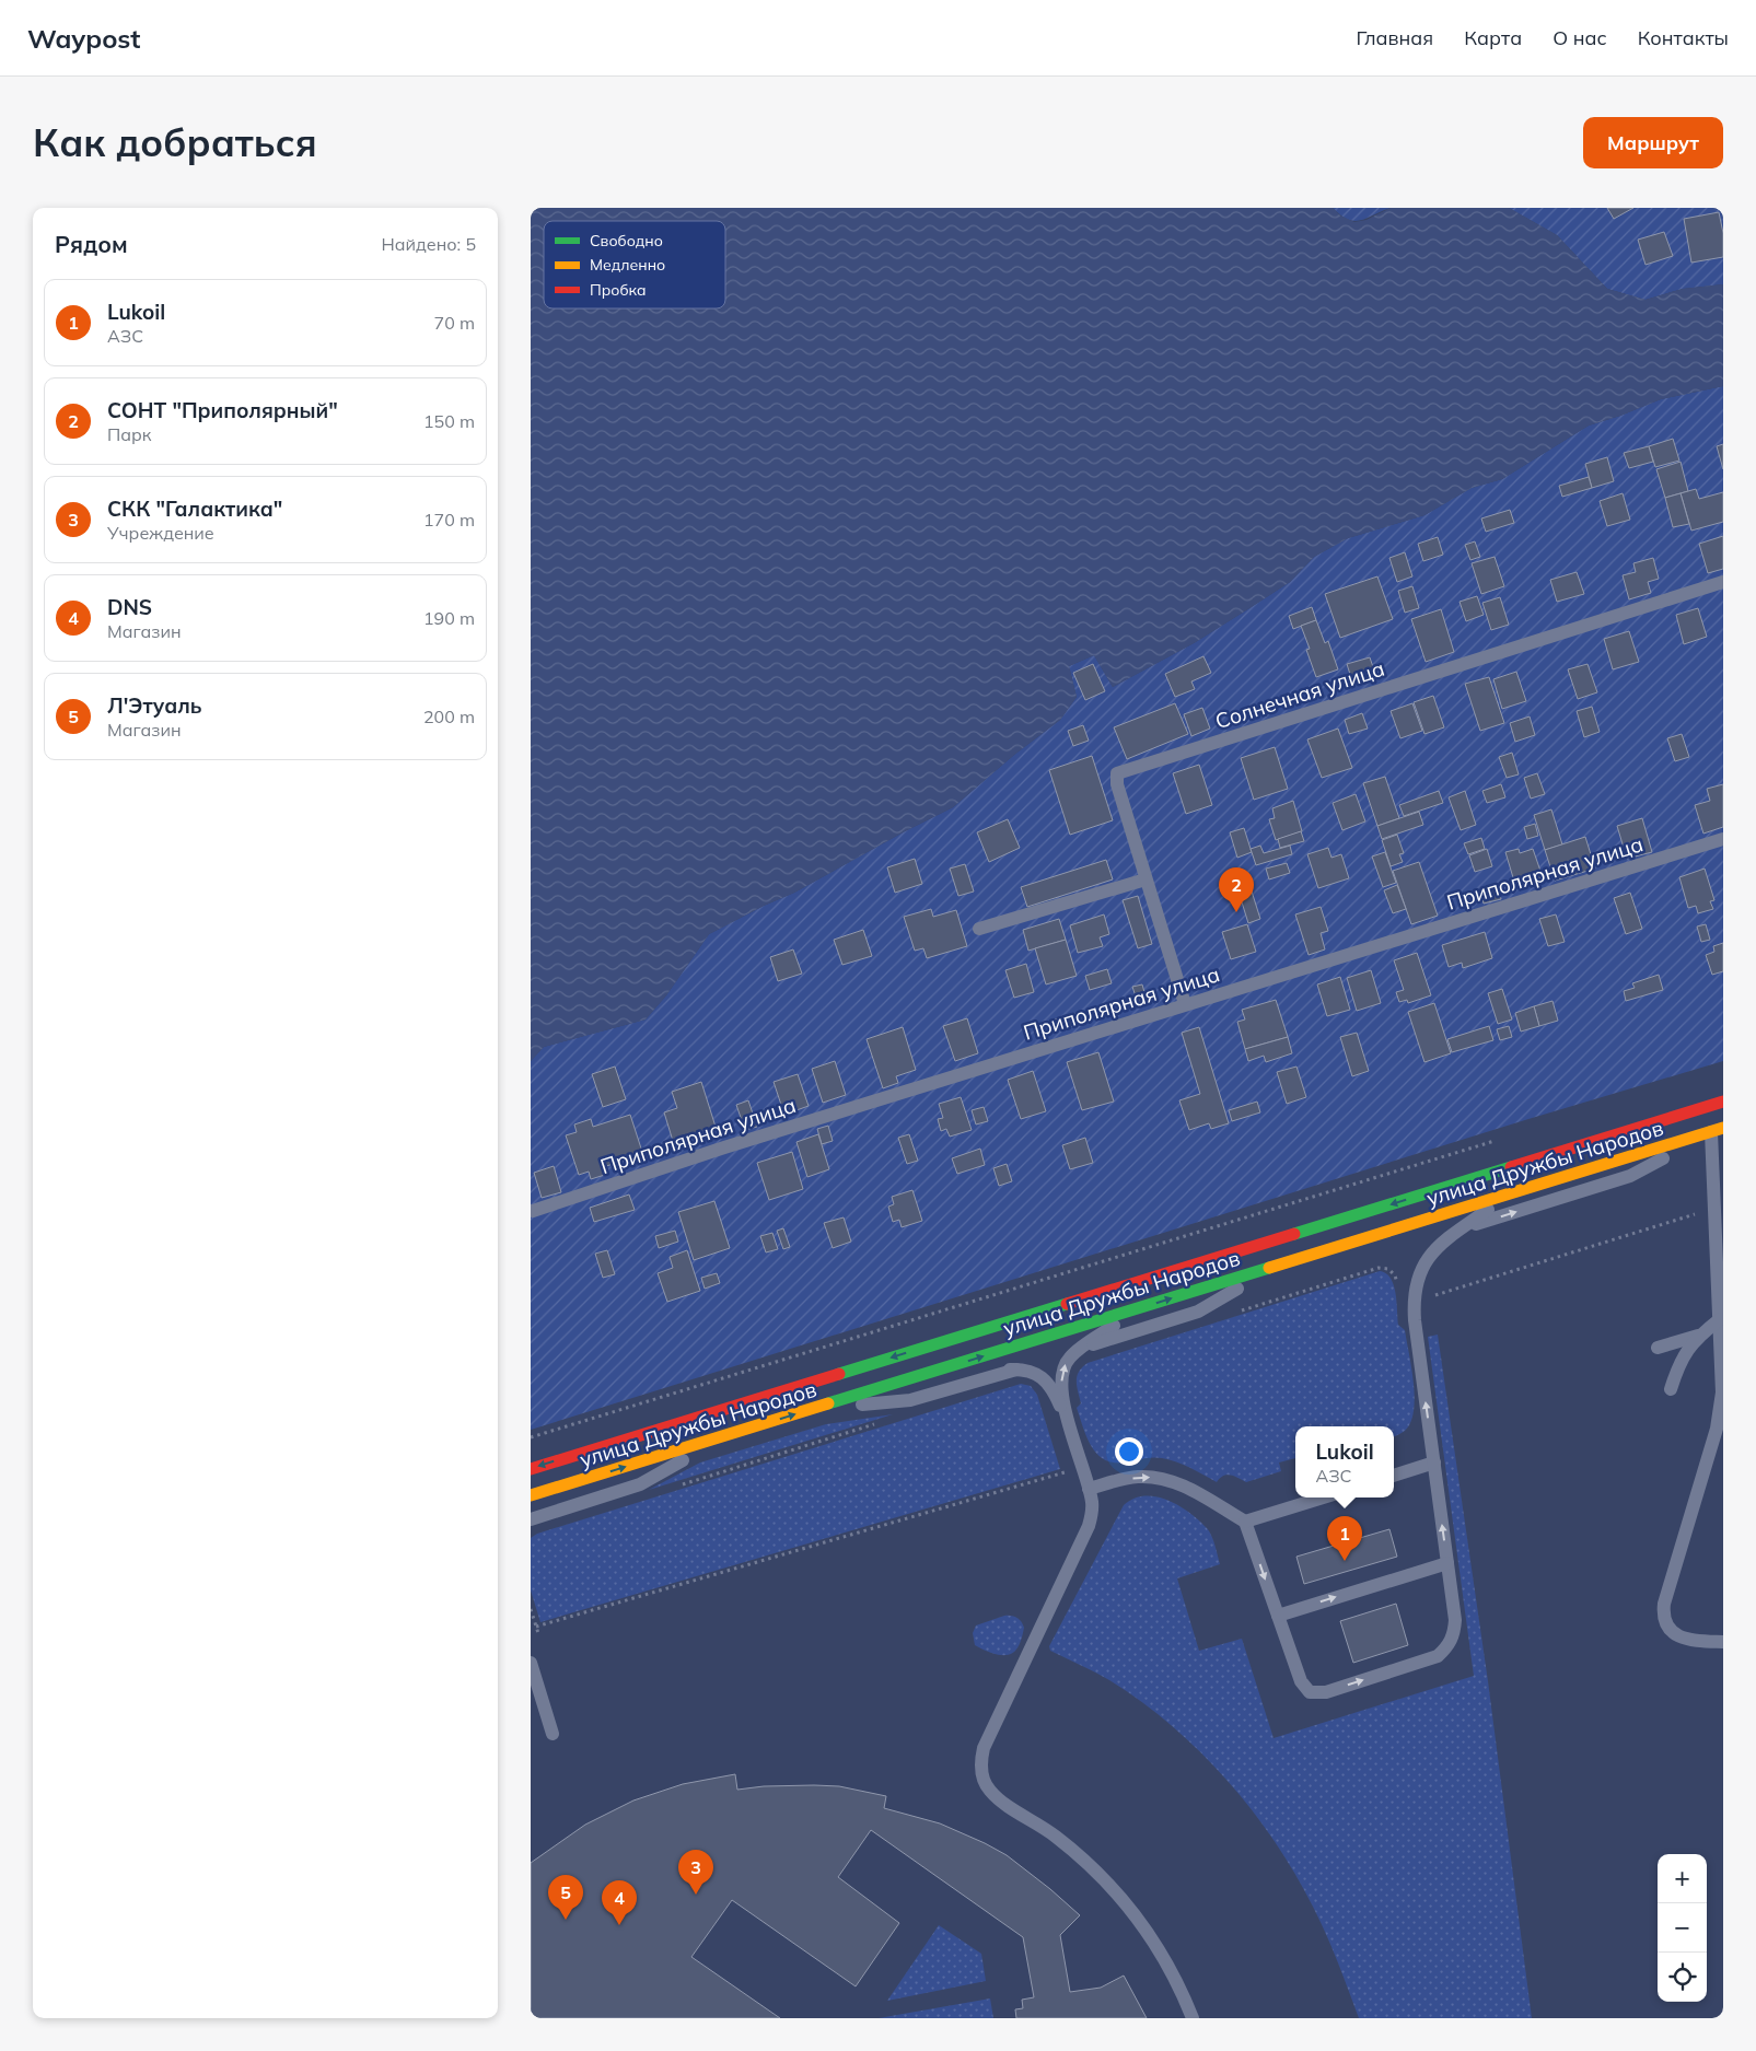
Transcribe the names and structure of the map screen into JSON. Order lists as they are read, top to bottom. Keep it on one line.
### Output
{"streets":{"main road":["улица Дружбы Народов"],"lane":["Солнечная улица","Приполярная улица"]},"crossings":[["Солнечная улица","Приполярная улица"]],"legend":["Свободно","Медленно","Пробка"],"page":{"header":"Waypost","nav":["Главная","Карта","О нас","Контакты"],"buttons":"Маршрут","title":"Как добраться","heading":["Рядом","Найдено: 5"],"list":[{"mark":"1","name":"Lukoil","note":"АЗС","value":"70 m"},{"mark":"2","name":"СОНТ \"Приполярный\"","note":"Парк","value":"150 m"},{"mark":"3","name":"СКК \"Галактика\"","note":"Учреждение","value":"170 m"},{"mark":"4","name":"DNS","note":"Магазин","value":"190 m"},{"mark":"5","name":"Л'Этуаль","note":"Магазин","value":"200 m"}],"pins":["2","1","3","5","4"],"popup":["Lukoil","АЗС"],"map_buttons":["+","−"]}}
